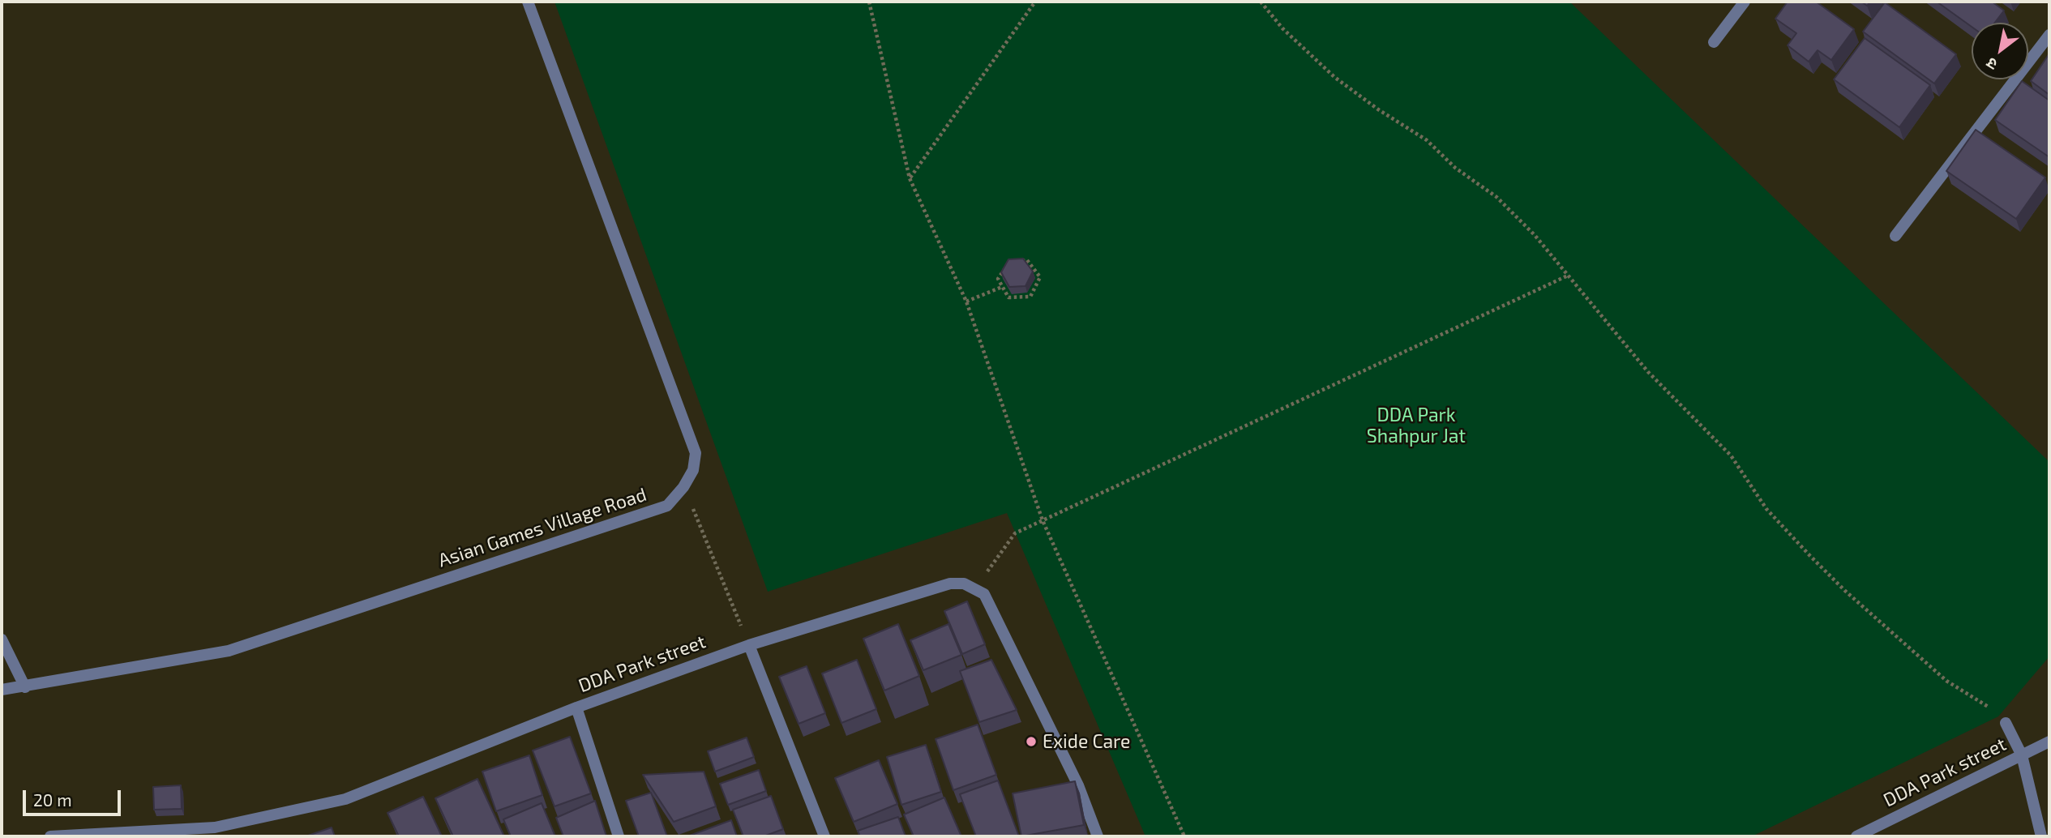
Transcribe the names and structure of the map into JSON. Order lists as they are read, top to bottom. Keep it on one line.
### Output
{"streets":{"street":["Asian Games Village Road","DDA Park street"]},"parks":["DDA Park Shahpur Jat"],"places":["Exide Care"],"scale_bar":"20 m","north":"bottom left"}
